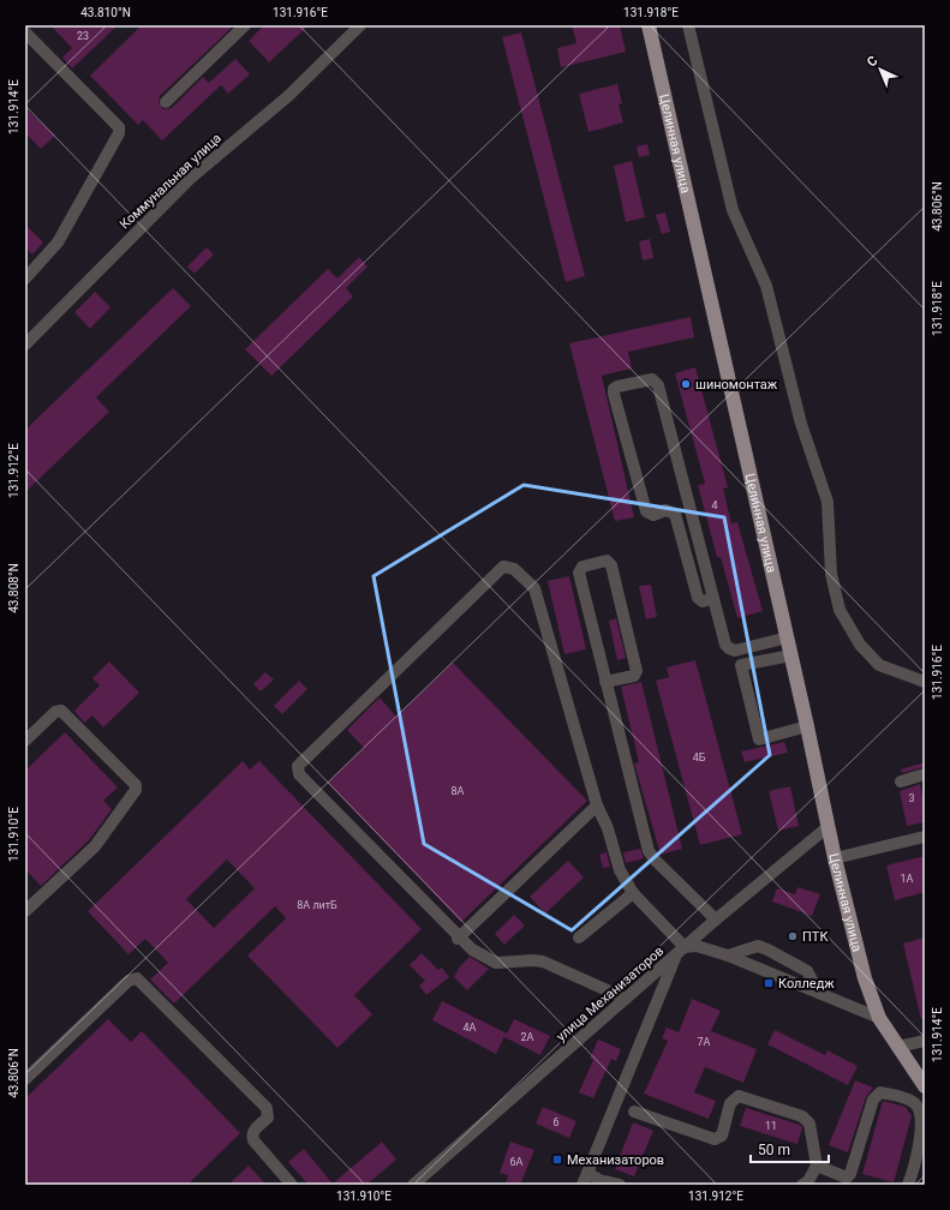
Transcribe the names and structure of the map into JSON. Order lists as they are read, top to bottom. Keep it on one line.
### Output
{"streets":{"main road":["Целинная улица"],"street":["Коммунальная улица","улица Механизаторов"]},"crossings":[["Целинная улица","улица Механизаторов"]],"places":{"other":["шиномонтаж","ПТК"],"transit":["Колледж","Механизаторов"]},"house_numbers":["23","4","4Б","8А","3","1А","8А литБ","4А","2А","7А","6","11","6А"],"scale_bar":"50 m","north":"top left","coordinates":["43.810°N","131.916°E","131.918°E","131.914°E","43.806°N","131.912°E","43.808°N","131.910°E"]}
